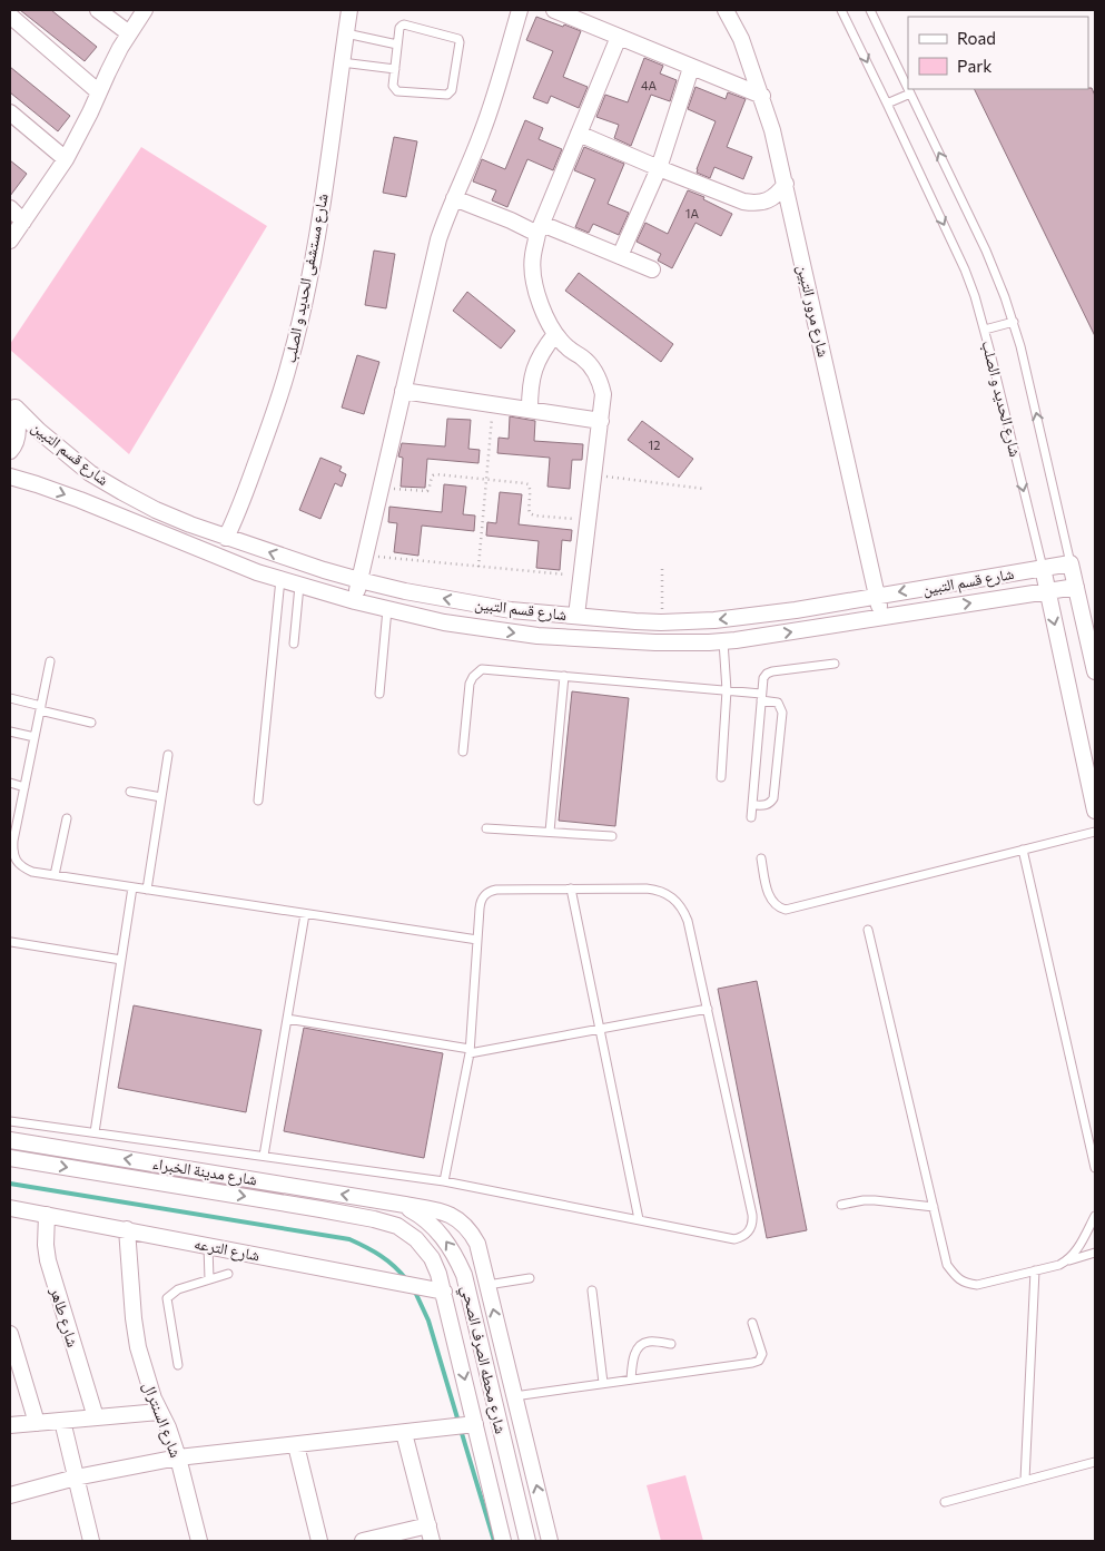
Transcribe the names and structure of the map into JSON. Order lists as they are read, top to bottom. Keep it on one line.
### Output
{"streets":{"street":["شارع مستشفى الحديد و الصلب","شارع مرور التبين","شارع الحديد و الصلب","شارع قسم التبين","شارع مدينة الخبراء","شارع الترعه","شارع طاهر","شارع محطه الصرف الصحي","شارع السنترال"]},"crossings":[["شارع مستشفى الحديد و الصلب","شارع قسم التبين"],["شارع مرور التبين","شارع قسم التبين"],["شارع الحديد و الصلب","شارع قسم التبين"],["شارع مدينة الخبراء","شارع محطه الصرف الصحي"],["شارع الترعه","شارع طاهر"],["شارع الترعه","شارع محطه الصرف الصحي"],["شارع الترعه","شارع السنترال"]],"house_numbers":["4A","1A","12"],"legend":["Road","Park"]}
